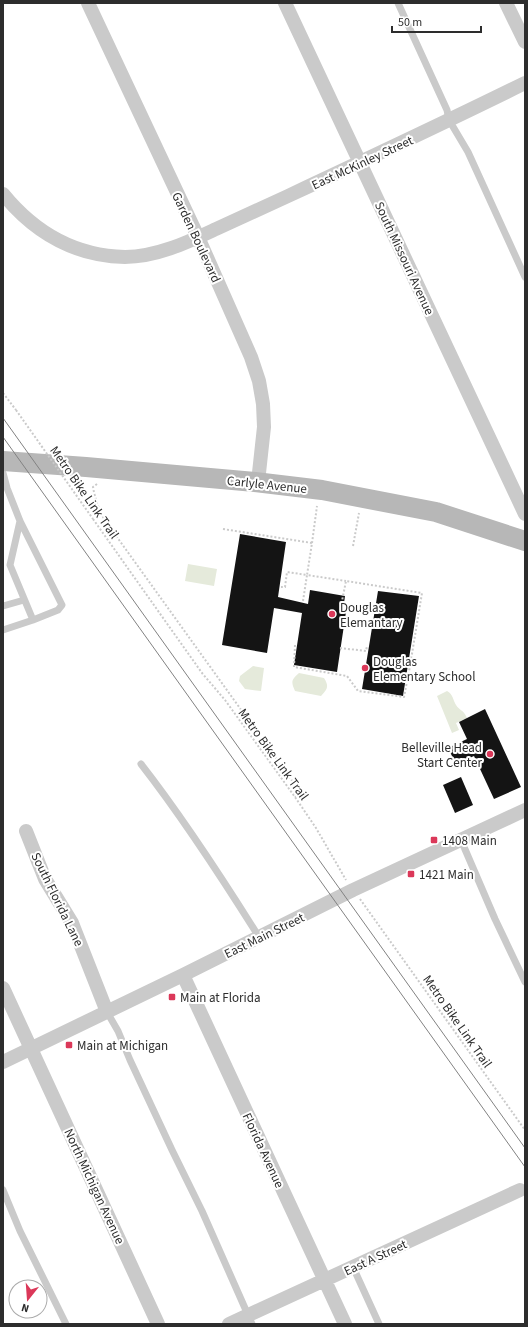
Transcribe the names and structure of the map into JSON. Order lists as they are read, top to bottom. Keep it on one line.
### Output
{"streets":{"main road":["Carlyle Avenue"],"street":["East McKinley Street","Garden Boulevard","South Missouri Avenue","South Florida Lane","East Main Street","Florida Avenue","North Michigan Avenue","East A Street"],"path":["Metro Bike Link Trail"]},"crossings":[["East McKinley Street","Garden Boulevard"],["East McKinley Street","South Missouri Avenue"],["Garden Boulevard","Carlyle Avenue"],["Metro Bike Link Trail","East Main Street"],["South Florida Lane","East Main Street"],["East Main Street","Florida Avenue"],["East Main Street","North Michigan Avenue"],["Florida Avenue","East A Street"]],"places":{"other":["Douglas Elemantary","Douglas Elementary School","Belleville Head Start Center"],"transit":["1408 Main","1421 Main","Main at Florida","Main at Michigan"]},"scale_bar":"50 m","north":"bottom"}
